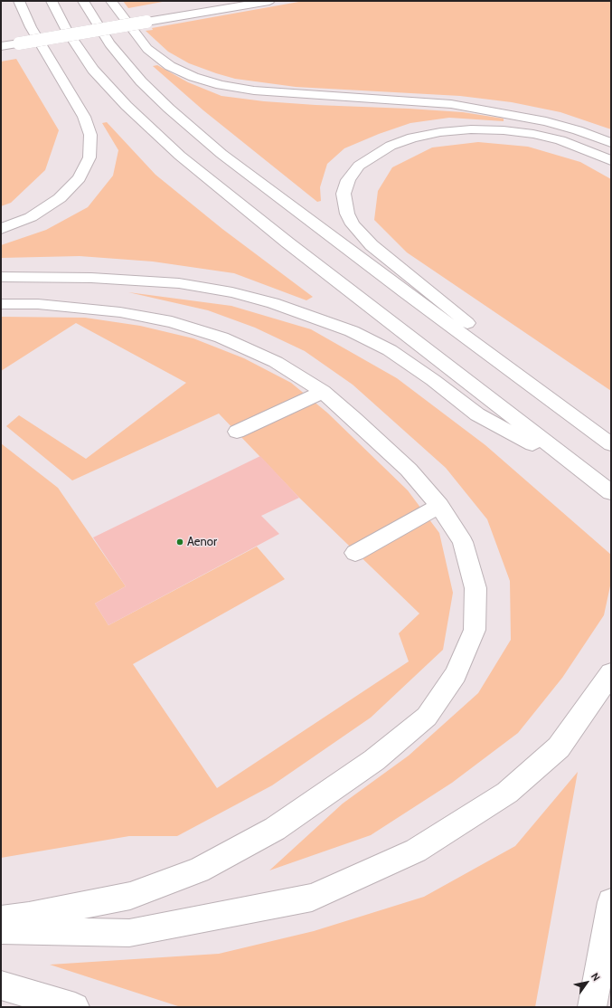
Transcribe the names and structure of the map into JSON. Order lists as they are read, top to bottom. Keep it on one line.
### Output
{"places":["Aenor"],"north":"top right"}
